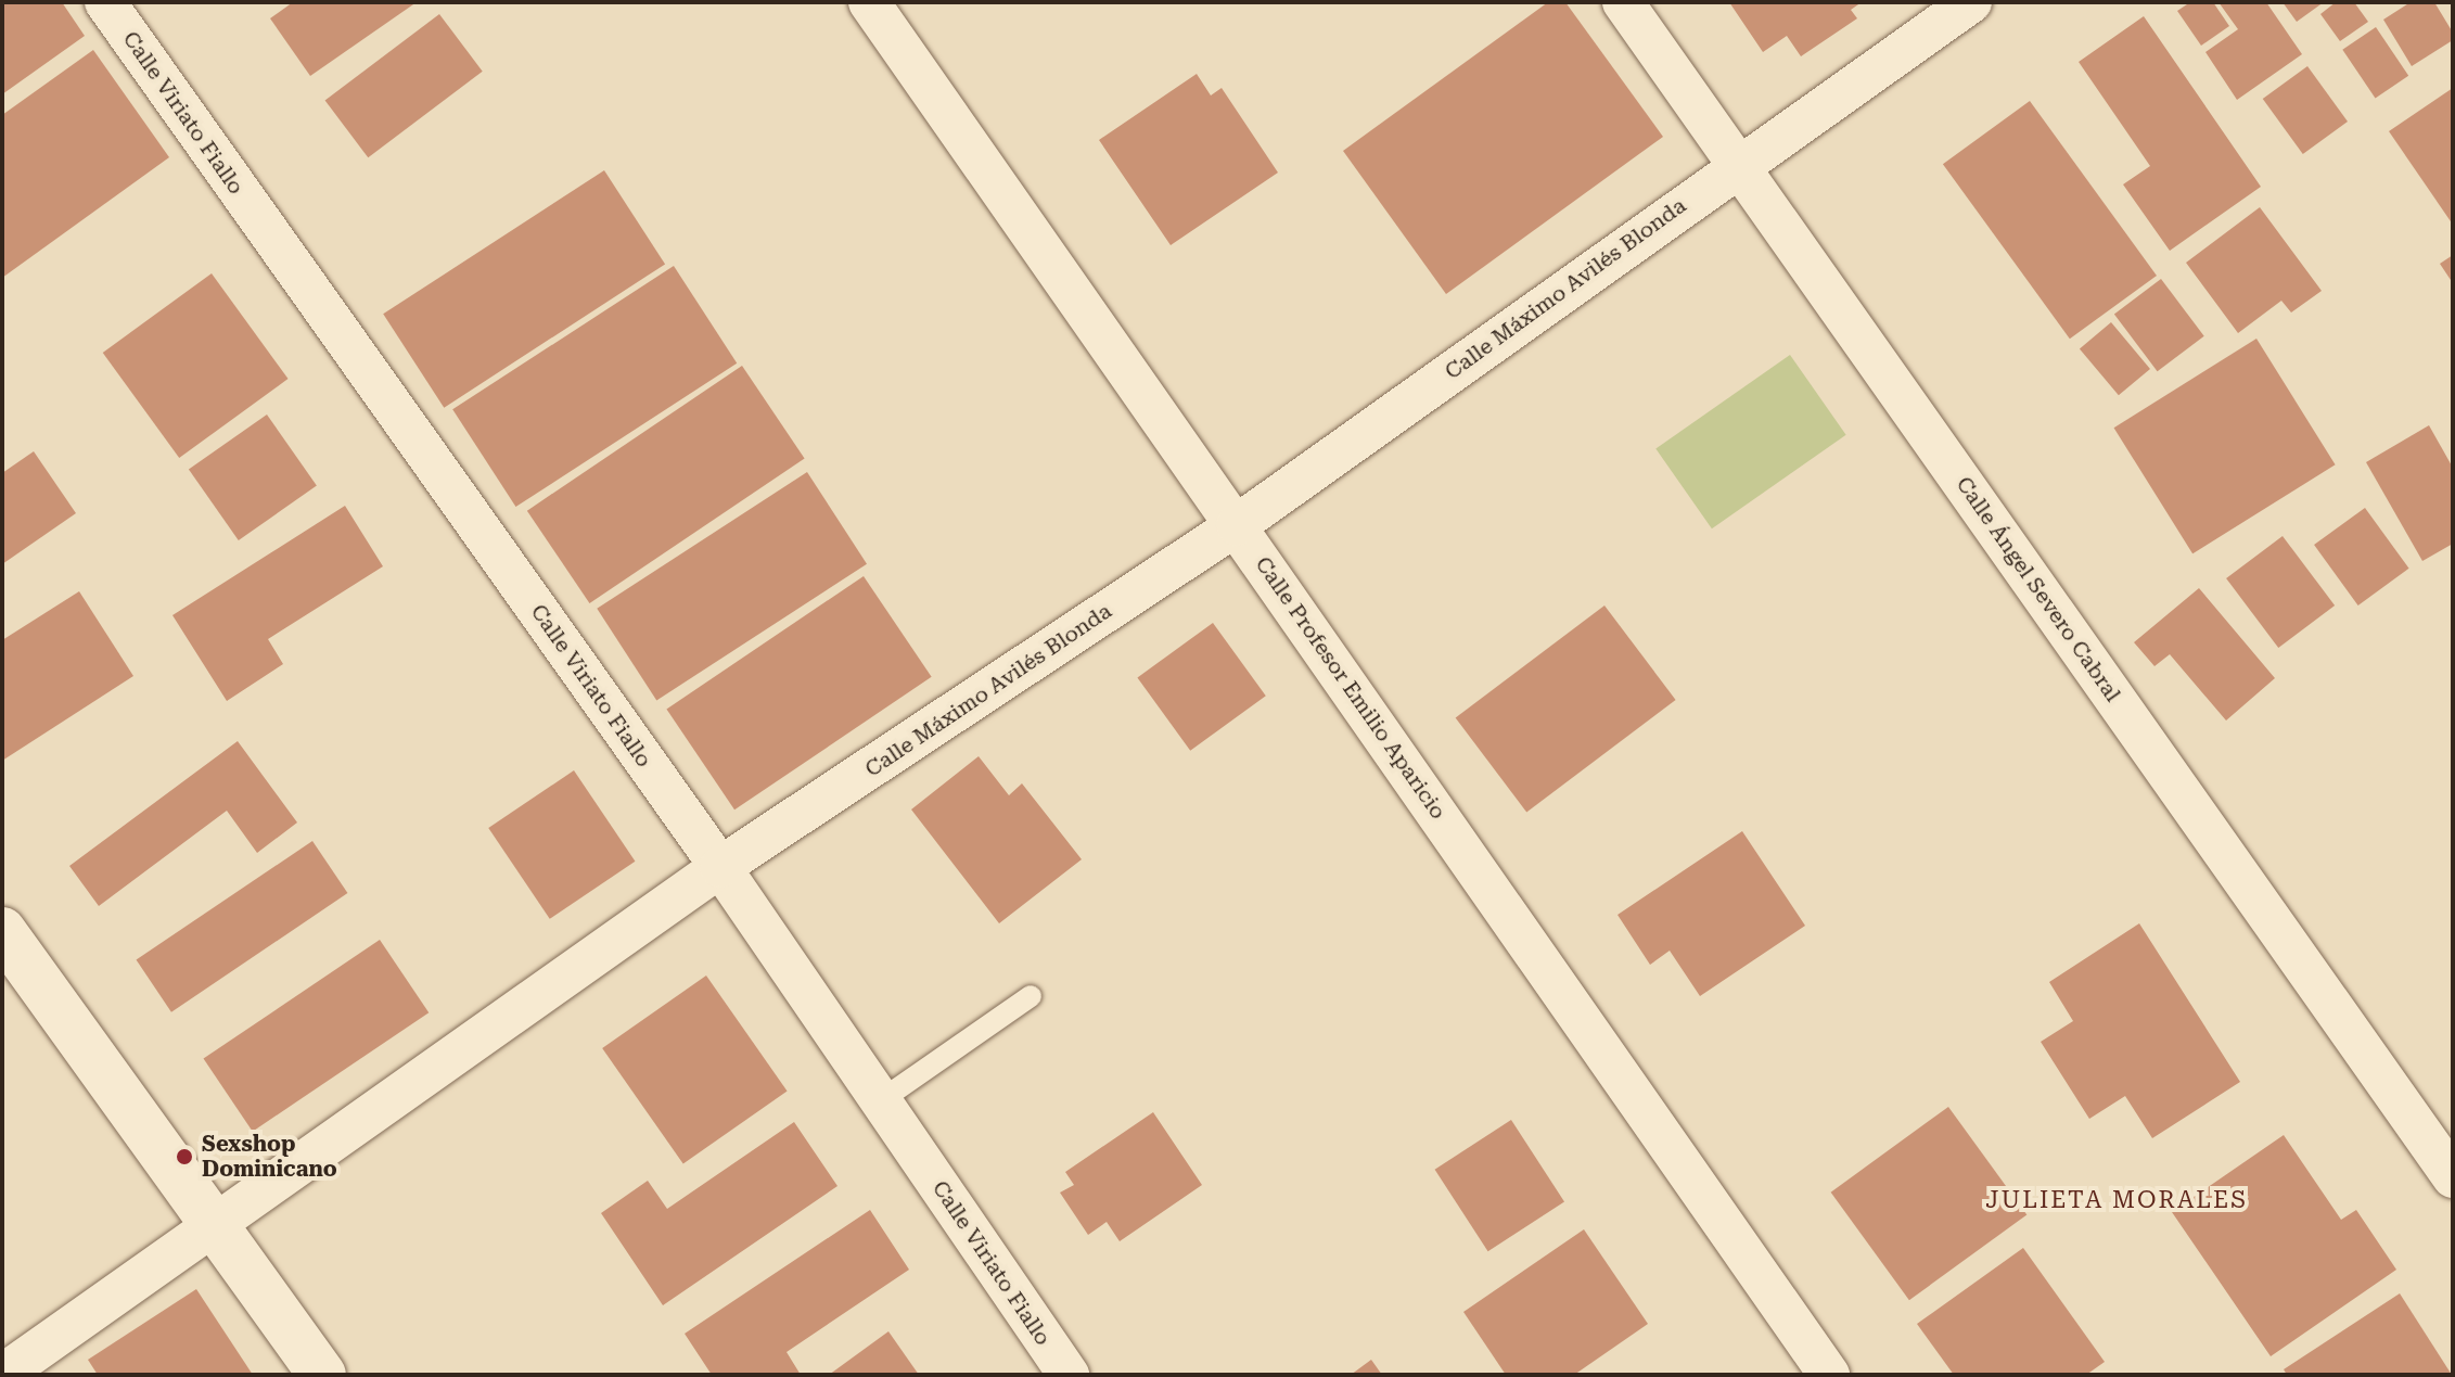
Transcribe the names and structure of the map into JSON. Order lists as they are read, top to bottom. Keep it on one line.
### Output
{"streets":{"street":["Calle Viriato Fiallo","Calle Máximo Avilés Blonda","Calle Ángel Severo Cabral","Calle Profesor Emilio Aparicio"]},"crossings":[["Calle Viriato Fiallo","Calle Máximo Avilés Blonda"],["Calle Máximo Avilés Blonda","Calle Ángel Severo Cabral"],["Calle Máximo Avilés Blonda","Calle Profesor Emilio Aparicio"]],"districts":["JULIETA MORALES"],"places":["Sexshop Dominicano"]}
